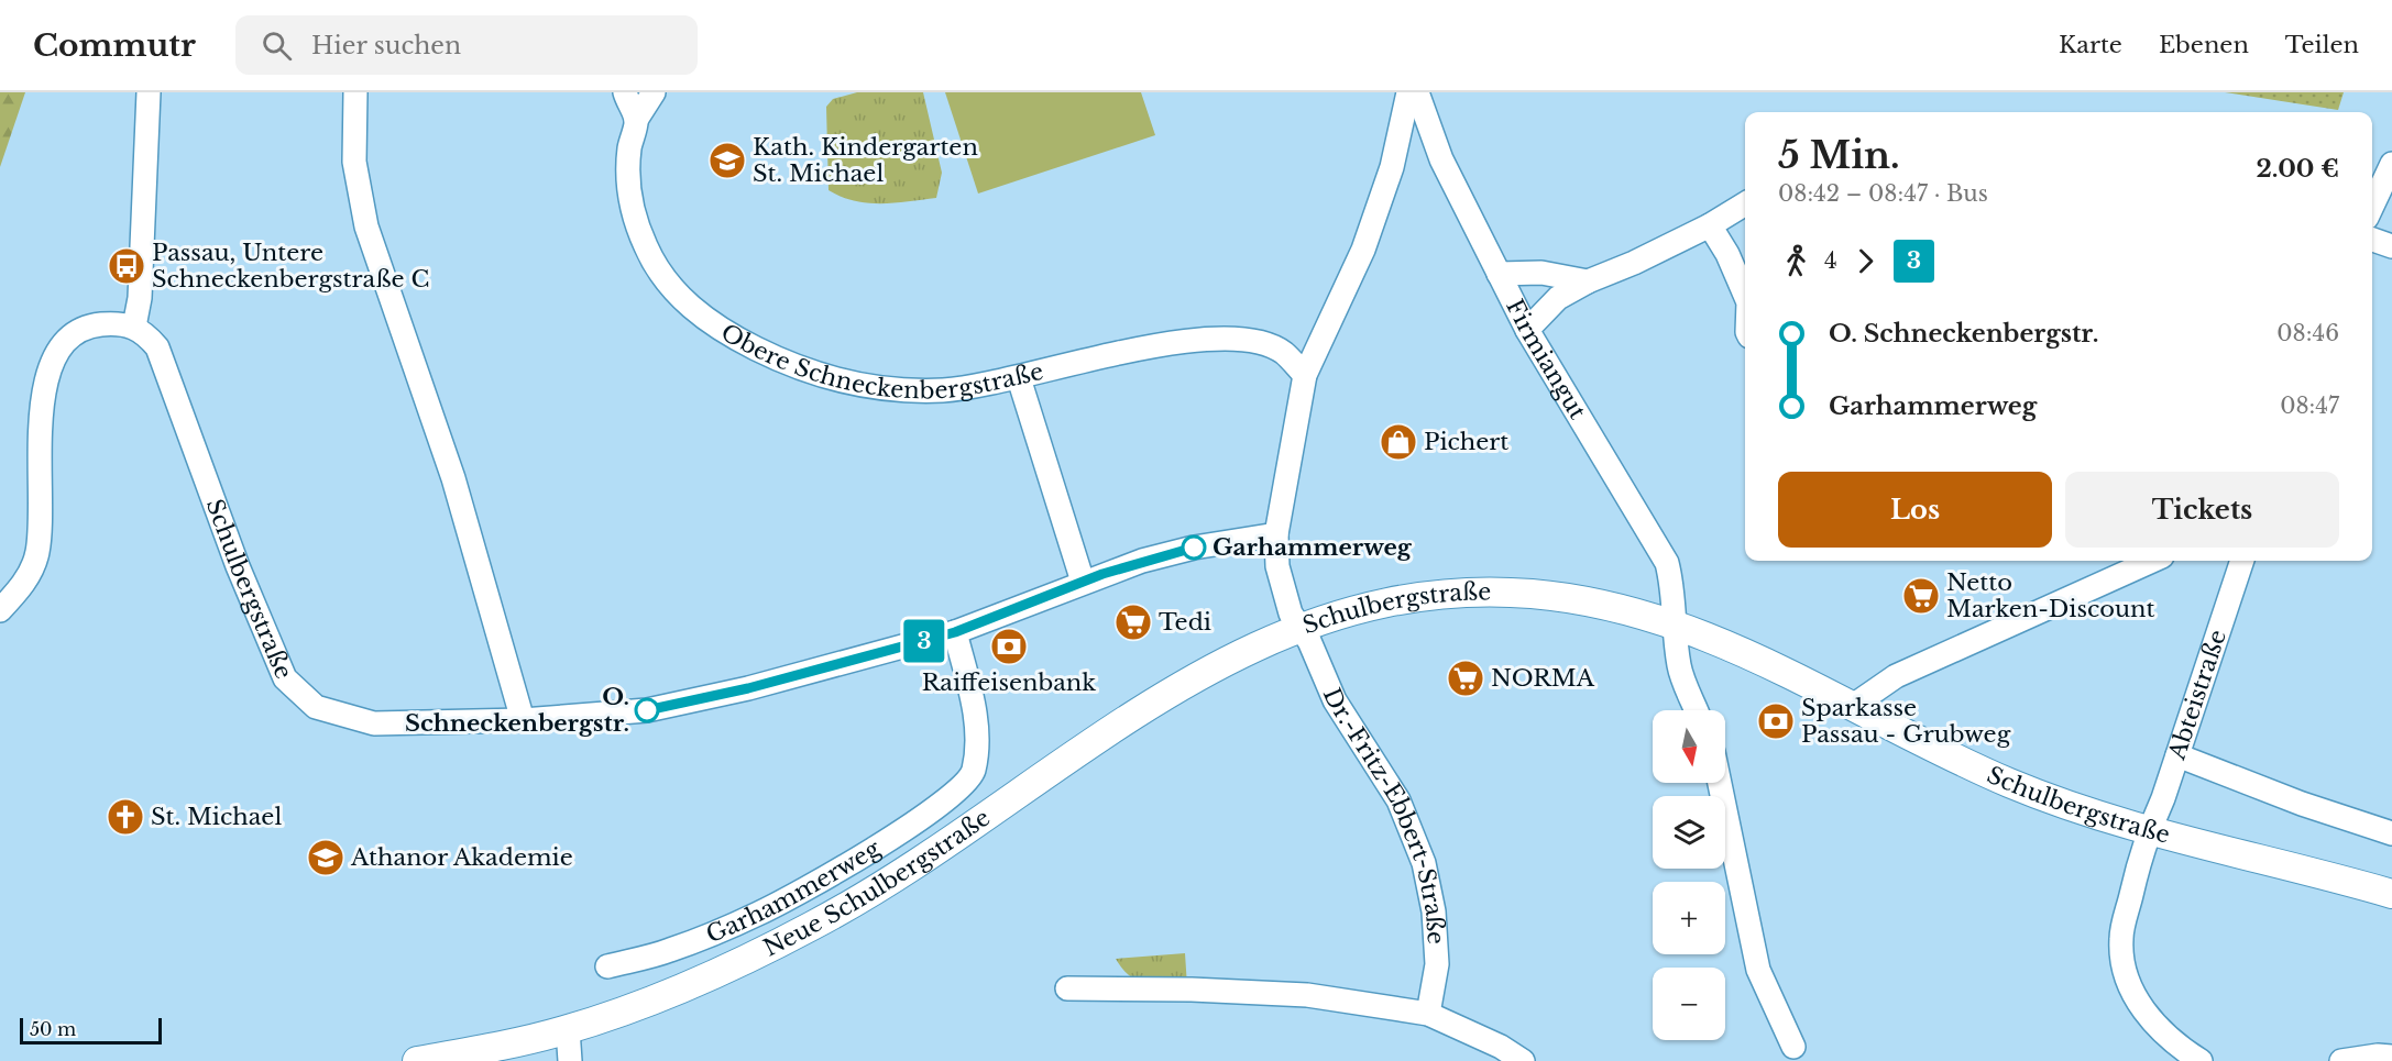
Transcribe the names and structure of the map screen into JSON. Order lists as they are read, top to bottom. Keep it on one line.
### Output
{"streets":{"street":["Obere Schneckenbergstraße","Firmiangut","Schulbergstraße","Abteistraße","Dr.-Fritz-Ebbert-Straße","Neue Schulbergstraße","Garhammerweg"]},"crossings":[["Firmiangut","Schulbergstraße"],["Schulbergstraße","Abteistraße"],["Schulbergstraße","Dr.-Fritz-Ebbert-Straße"],["Schulbergstraße","Neue Schulbergstraße"],["Schulbergstraße","Garhammerweg"],["Dr.-Fritz-Ebbert-Straße","Neue Schulbergstraße"]],"places":{"school or university":["Kath. Kindergarten St. Michael","Athanor Akademie"],"bus stop":["Passau, Untere Schneckenbergstraße C"],"shop":["Pichert"],"other":["Garhammerweg","O. Schneckenbergstr."],"supermarket":["Netto Marken-Discount","Tedi","NORMA"],"bank":["Raiffeisenbank","Sparkasse Passau - Grubweg"],"church":["St. Michael"]},"lines":["bus line 3"],"scale_bar":"50 m","north":"bottom","page":{"header":"Commutr","search":"Hier suchen","nav":["Karte","Ebenen","Teilen"],"on_map":"3","heading":["5 Min.","08:42 – 08:47 · Bus","2.00 €"],"legs":["4","3"],"list":[{"name":"O. Schneckenbergstr.","value":"08:46"},{"name":"Garhammerweg","value":"08:47"}],"buttons":["Los","Tickets"],"map_buttons":["+","−"],"scale":"50 m"}}
